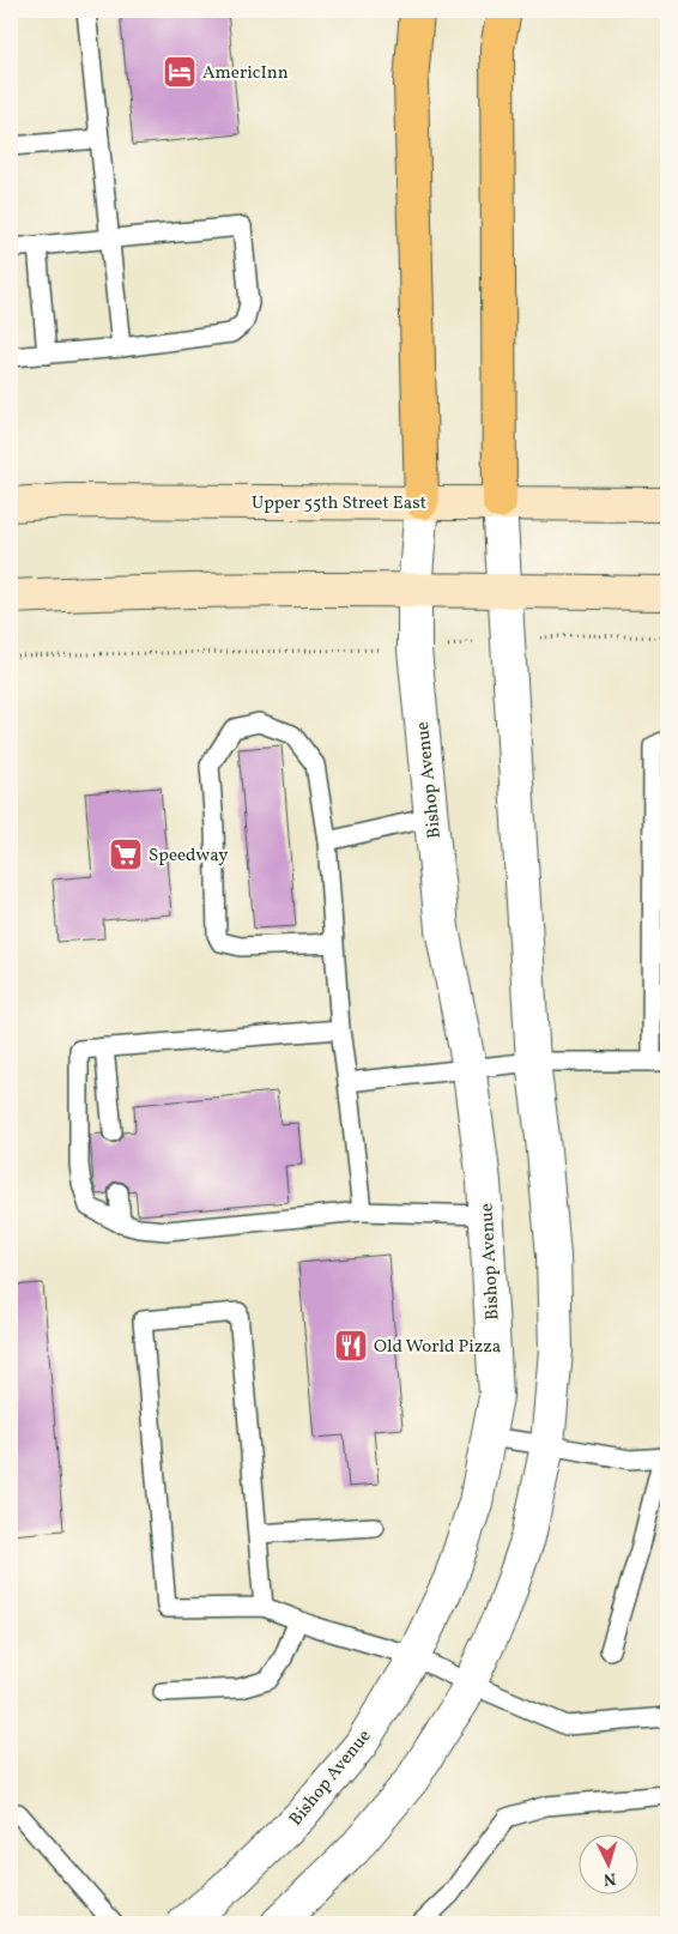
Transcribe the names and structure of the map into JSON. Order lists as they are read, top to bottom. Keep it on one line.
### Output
{"streets":{"street":["Upper 55th Street East","Bishop Avenue"]},"crossings":[["Upper 55th Street East","Bishop Avenue"]],"places":{"hotel":["AmericInn"],"supermarket":["Speedway"],"restaurant":["Old World Pizza"]},"north":"bottom"}
